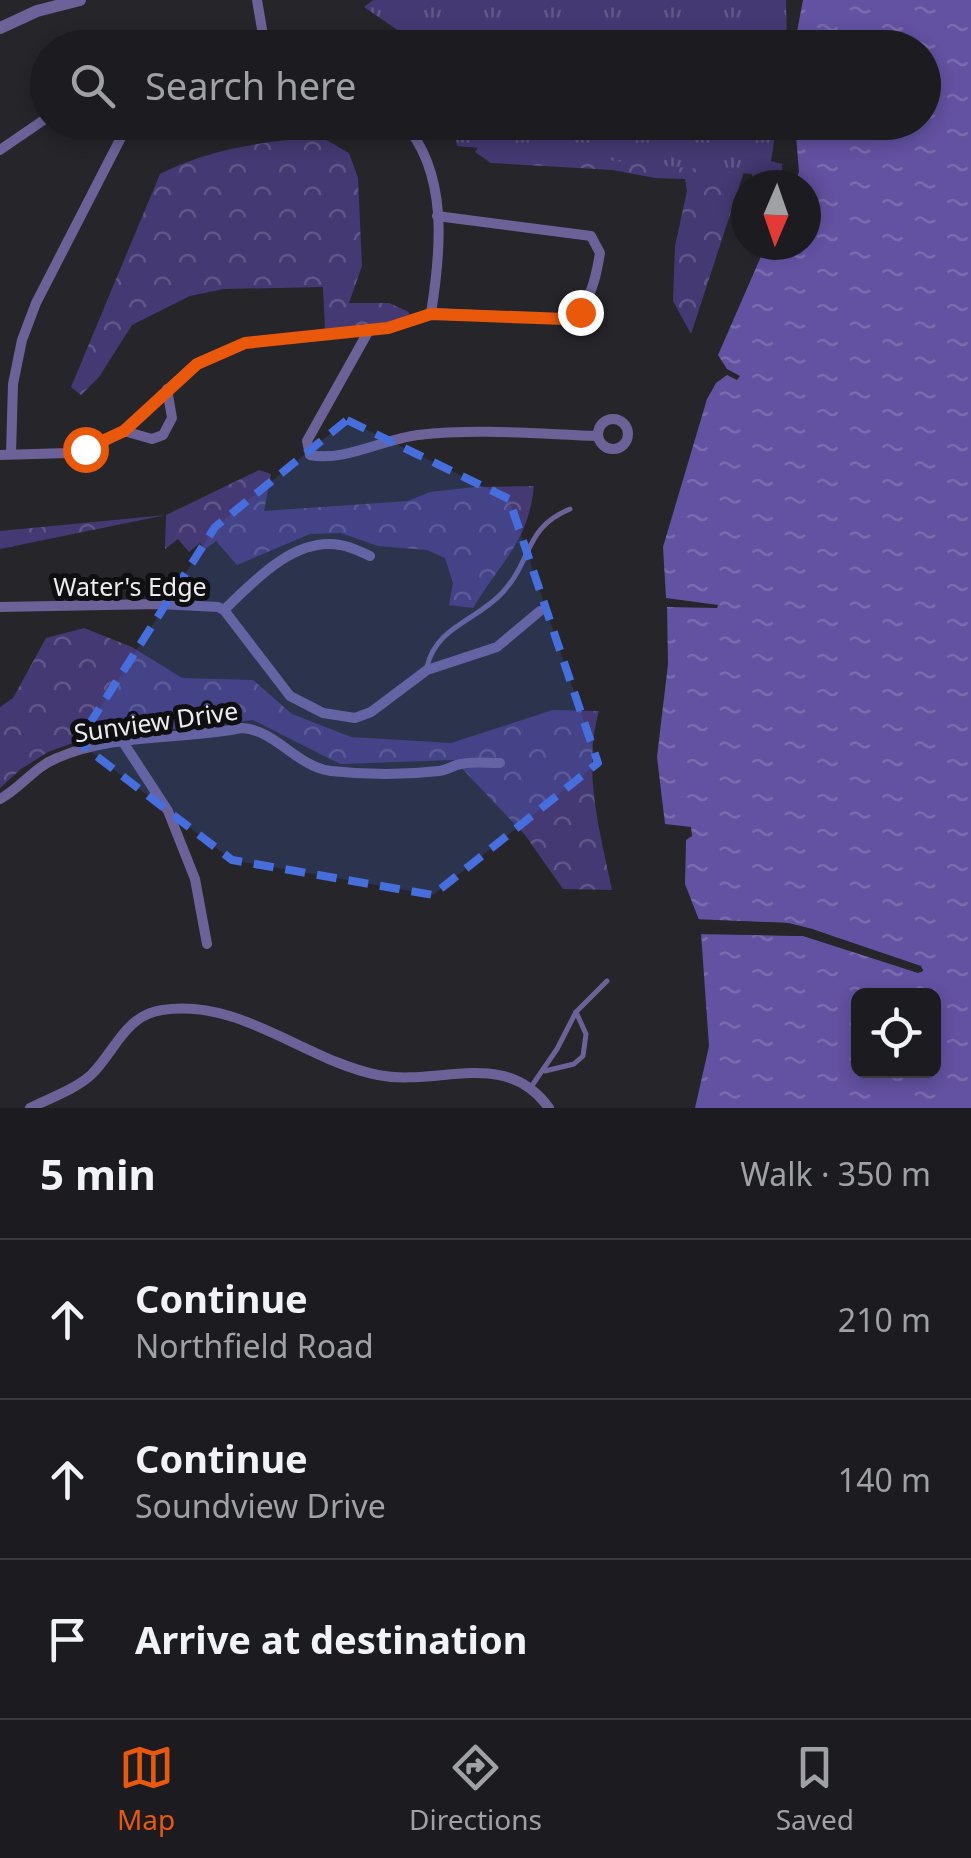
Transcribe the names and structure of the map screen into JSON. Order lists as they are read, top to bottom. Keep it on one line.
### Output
{"streets":{"street":["Water's Edge","Sunview Drive"]},"north":"bottom","page":{"search":"Search here","heading":["5 min","Walk · 350 m"],"list":[["Continue","Northfield Road","210 m"],["Continue","Soundview Drive","140 m"],"Arrive at destination"],"nav":["Map","Directions","Saved"]}}
